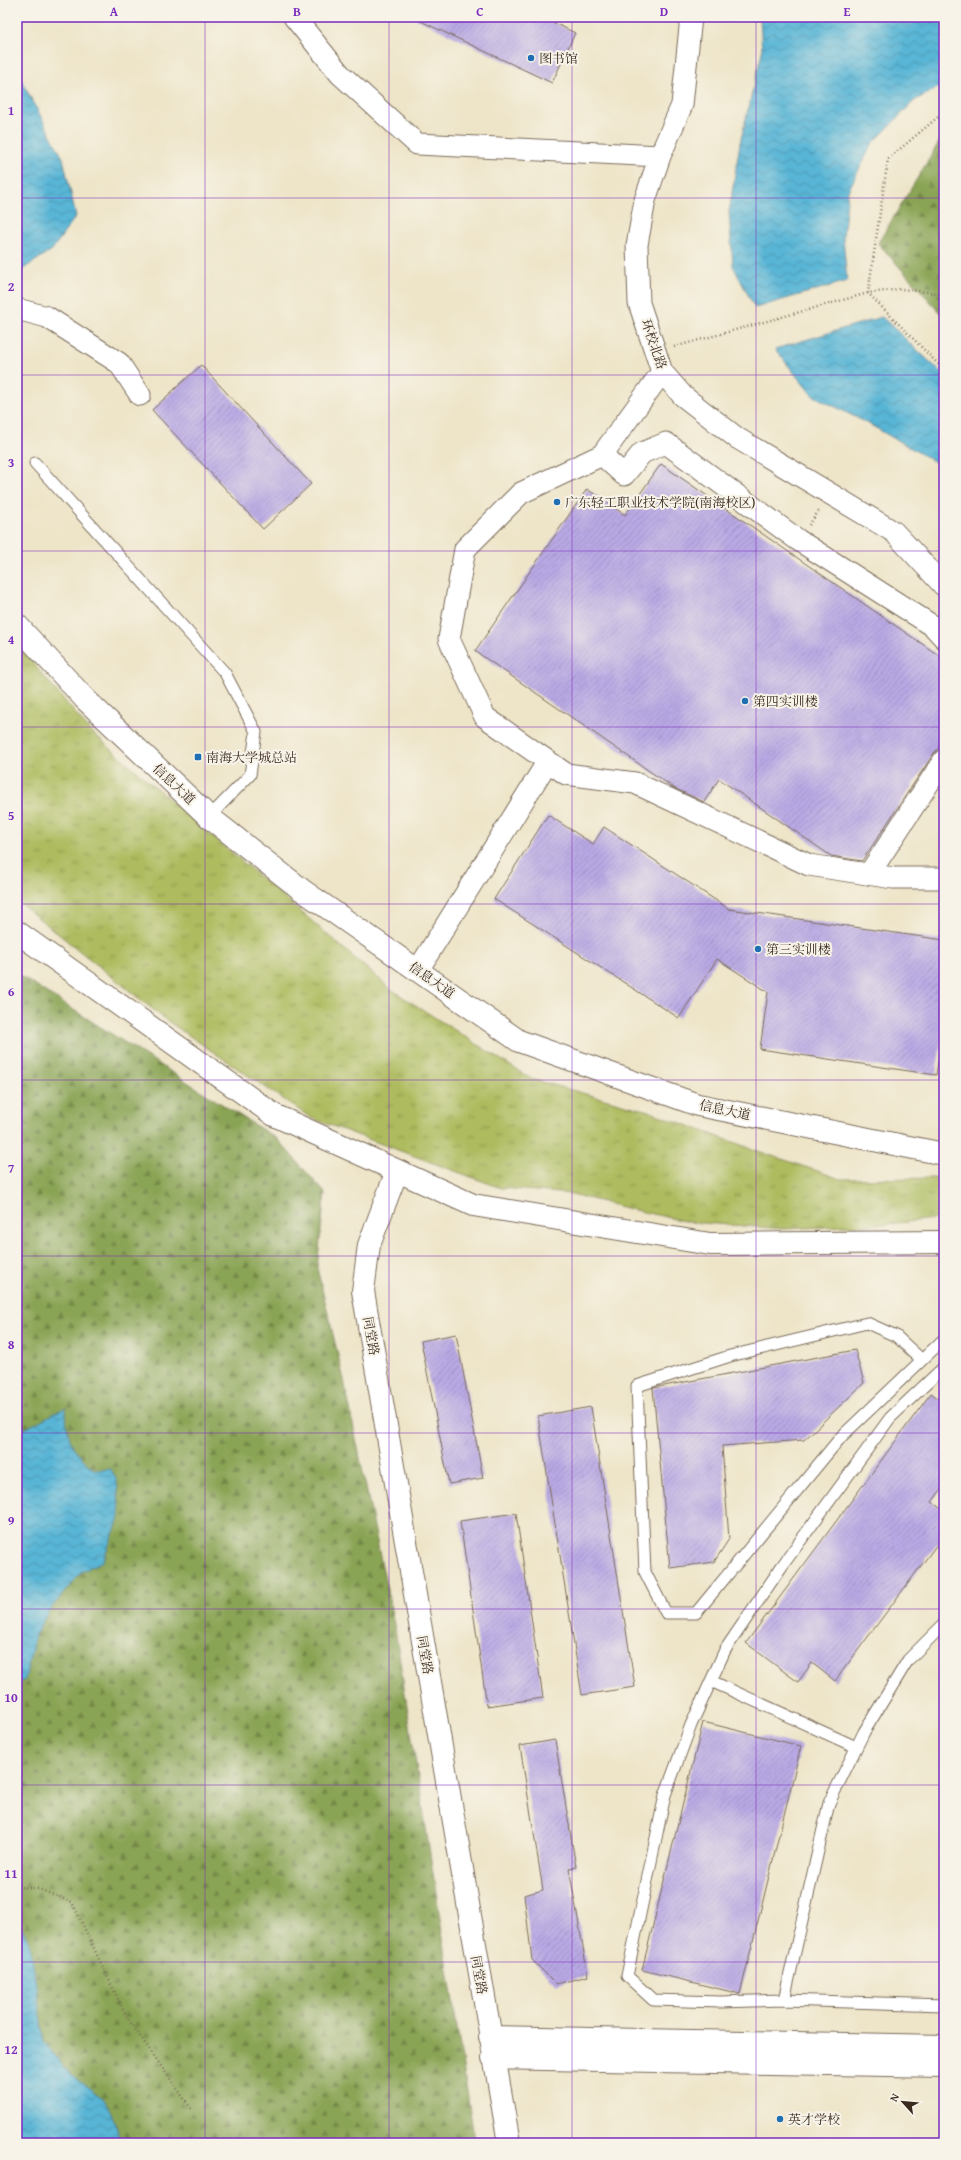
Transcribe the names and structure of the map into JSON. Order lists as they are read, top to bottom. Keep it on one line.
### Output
{"streets":{"main road":["信息大道","同堂路"],"street":["环校北路"]},"places":{"other":["图书馆","广东轻工职业技术学院(南海校区)","第四实训楼","第三实训楼","英才学校"],"transit":["南海大学城总站"]},"north":"top left","grid":{"columns":["A","B","C","D","E"],"rows":["1","2","3","4","5","6","7","8","9","10","11","12"]}}
